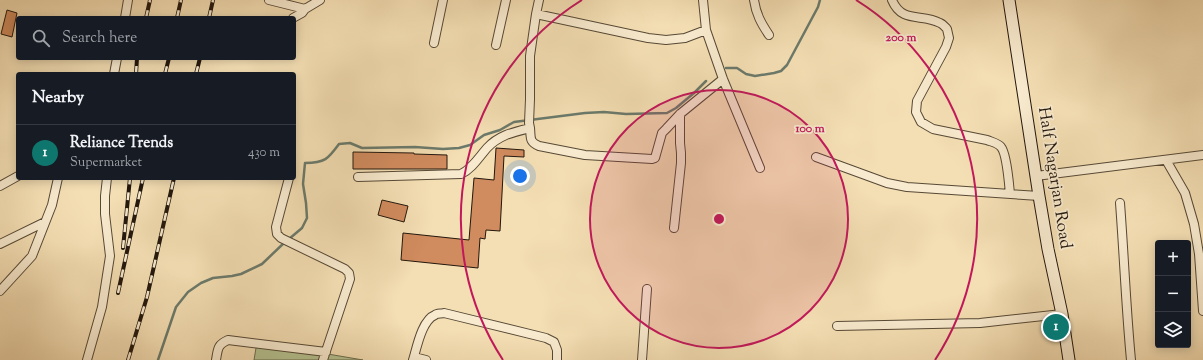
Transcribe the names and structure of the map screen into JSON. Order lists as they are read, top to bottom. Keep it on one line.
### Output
{"streets":{"main road":["Half Nagarjan Road"]},"page":{"search":"Search here","heading":"Nearby","list":[{"mark":"1","name":"Reliance Trends","note":"Supermarket","value":"430 m"}],"map_buttons":["+","−"],"pins":"1"},"rings":["200 m","100 m"]}
